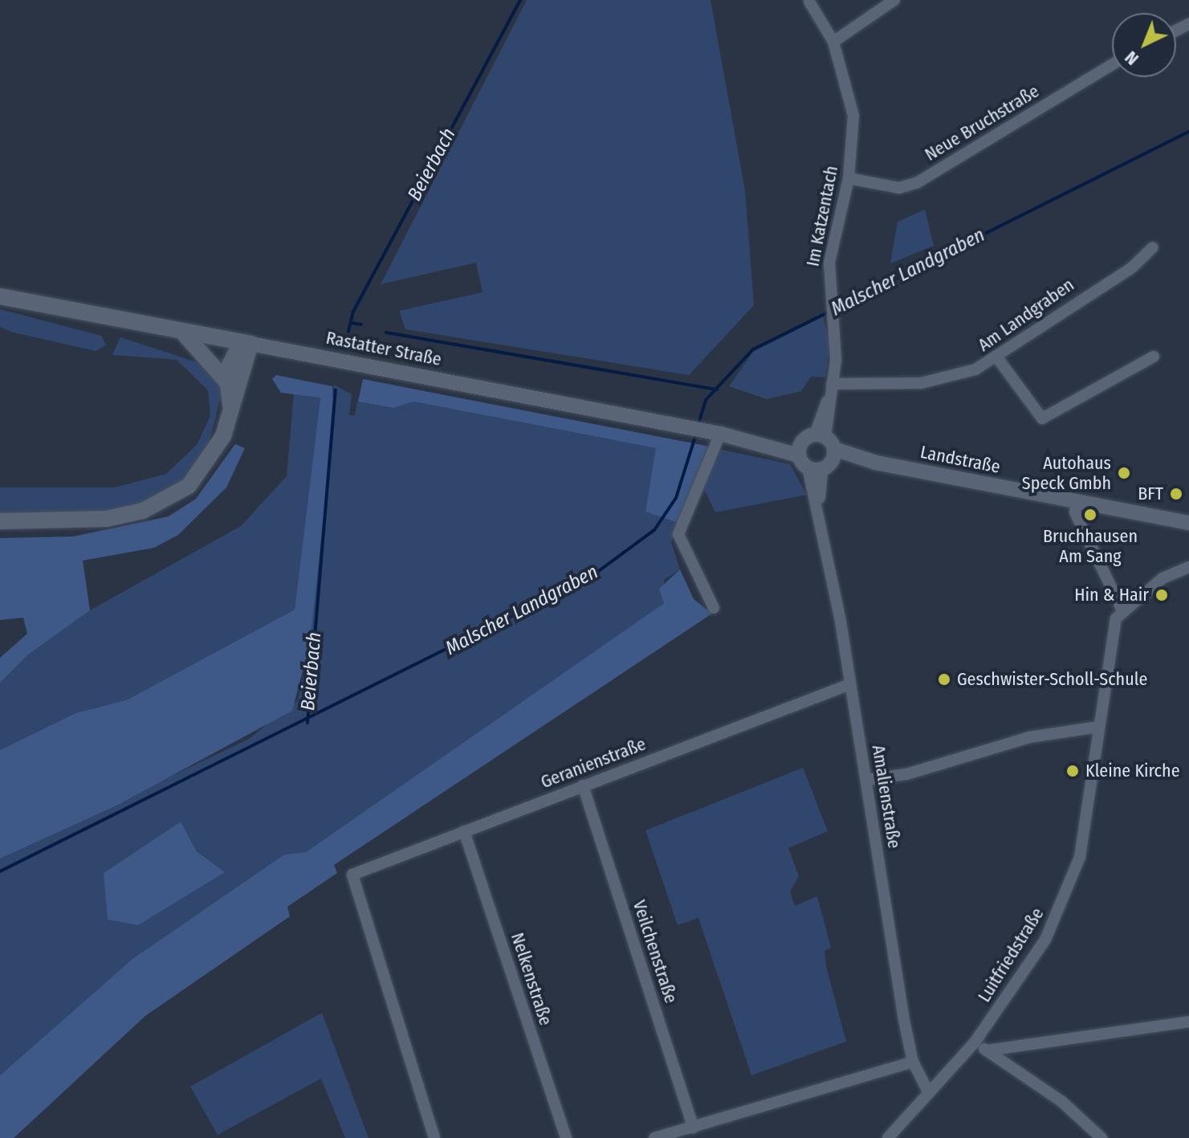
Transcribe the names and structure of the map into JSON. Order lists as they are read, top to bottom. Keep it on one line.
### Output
{"streets":{"main road":["Rastatter Straße"],"street":["Neue Bruchstraße","Im Katzentach","Am Landgraben","Landstraße","Geranienstraße","Amalienstraße","Veilchenstraße","Luitfriedstraße","Nelkenstraße"]},"crossings":[["Neue Bruchstraße","Im Katzentach"],["Im Katzentach","Am Landgraben"],["Im Katzentach","Rastatter Straße"],["Im Katzentach","Landstraße"],["Im Katzentach","Amalienstraße"],["Rastatter Straße","Landstraße"],["Rastatter Straße","Amalienstraße"],["Landstraße","Amalienstraße"],["Geranienstraße","Amalienstraße"],["Geranienstraße","Veilchenstraße"],["Geranienstraße","Nelkenstraße"],["Amalienstraße","Luitfriedstraße"]],"water":["Beierbach","Malscher Landgraben"],"places":["Autohaus Speck Gmbh","BFT","Bruchhausen Am Sang","Hin & Hair","Geschwister-Scholl-Schule","Kleine Kirche"],"north":"bottom left"}
